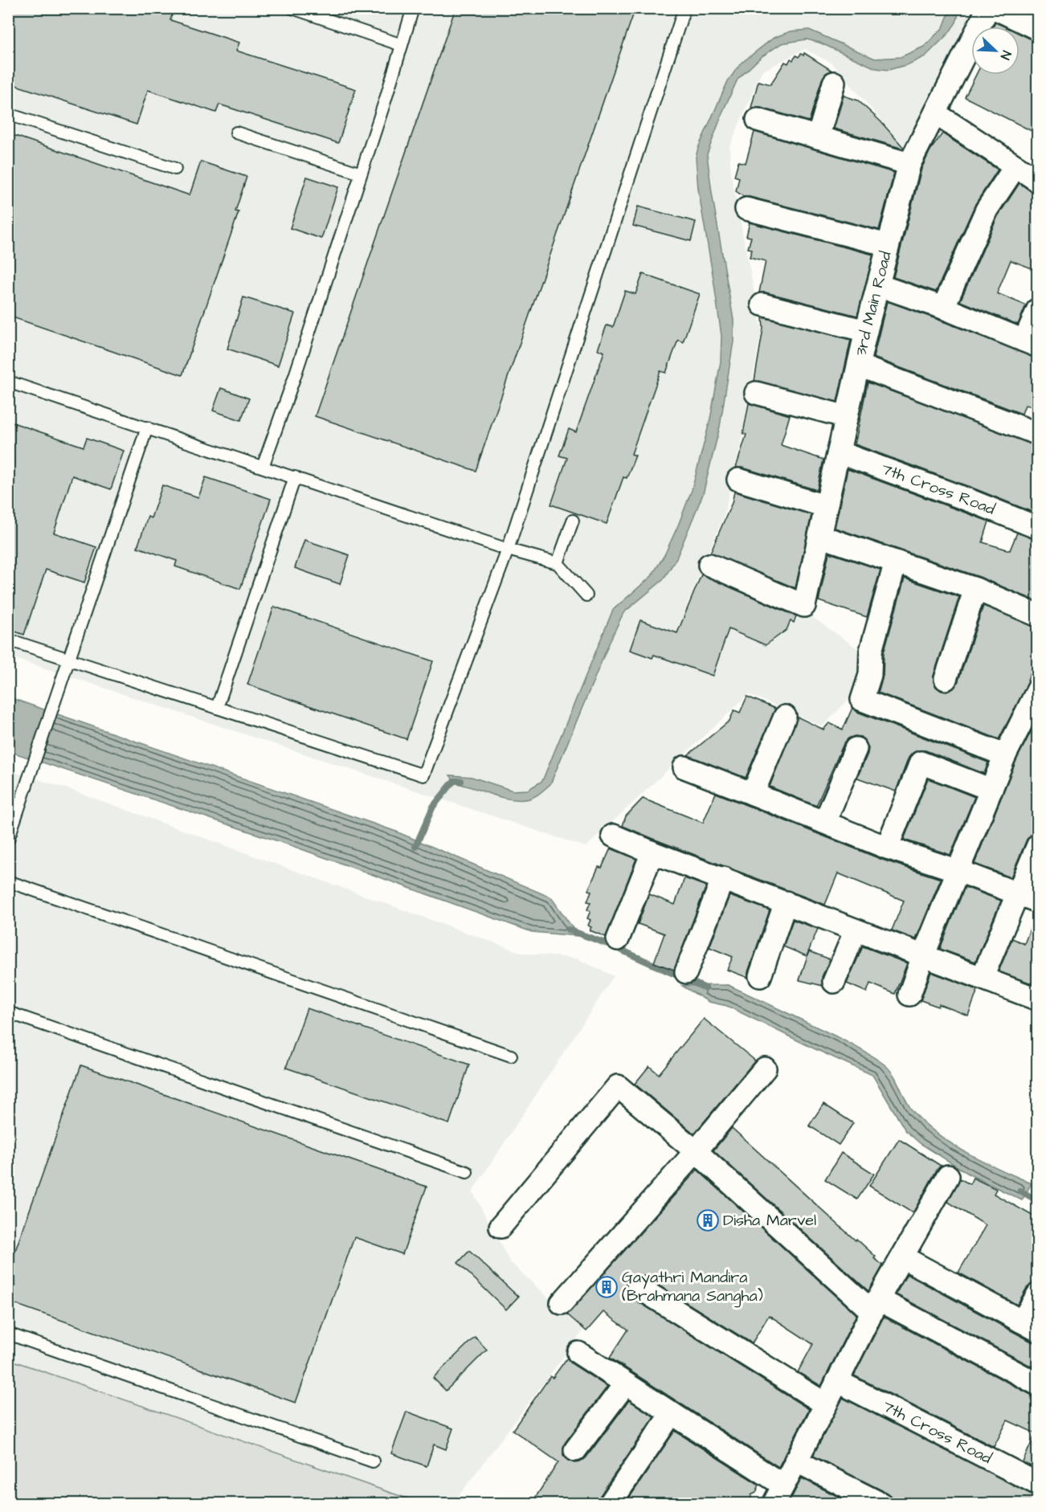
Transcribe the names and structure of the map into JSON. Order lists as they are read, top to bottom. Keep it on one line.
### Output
{"streets":{"street":["3rd Main Road","7th Cross Road"]},"crossings":[["3rd Main Road","7th Cross Road"]],"places":{"building":["Disha Marvel","Gayathri Mandira (Brahmana Sangha)"]},"north":"bottom right"}
